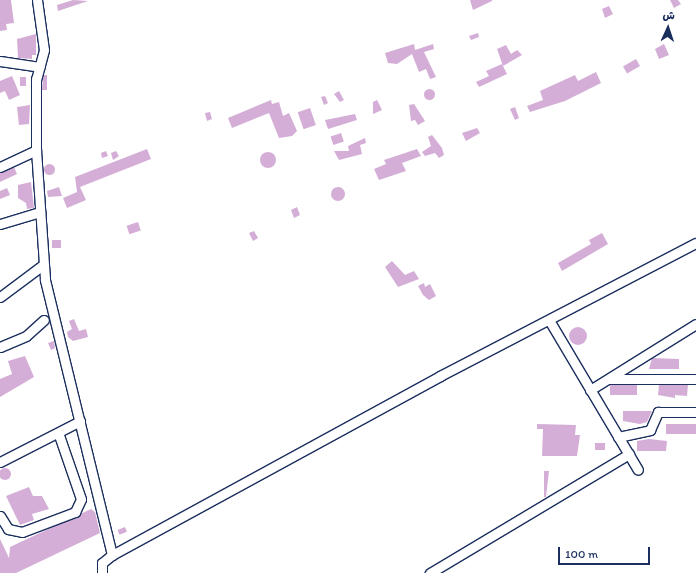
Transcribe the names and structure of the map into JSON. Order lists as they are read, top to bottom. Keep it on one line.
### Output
{"scale_bar":"100 m","north":"top"}
